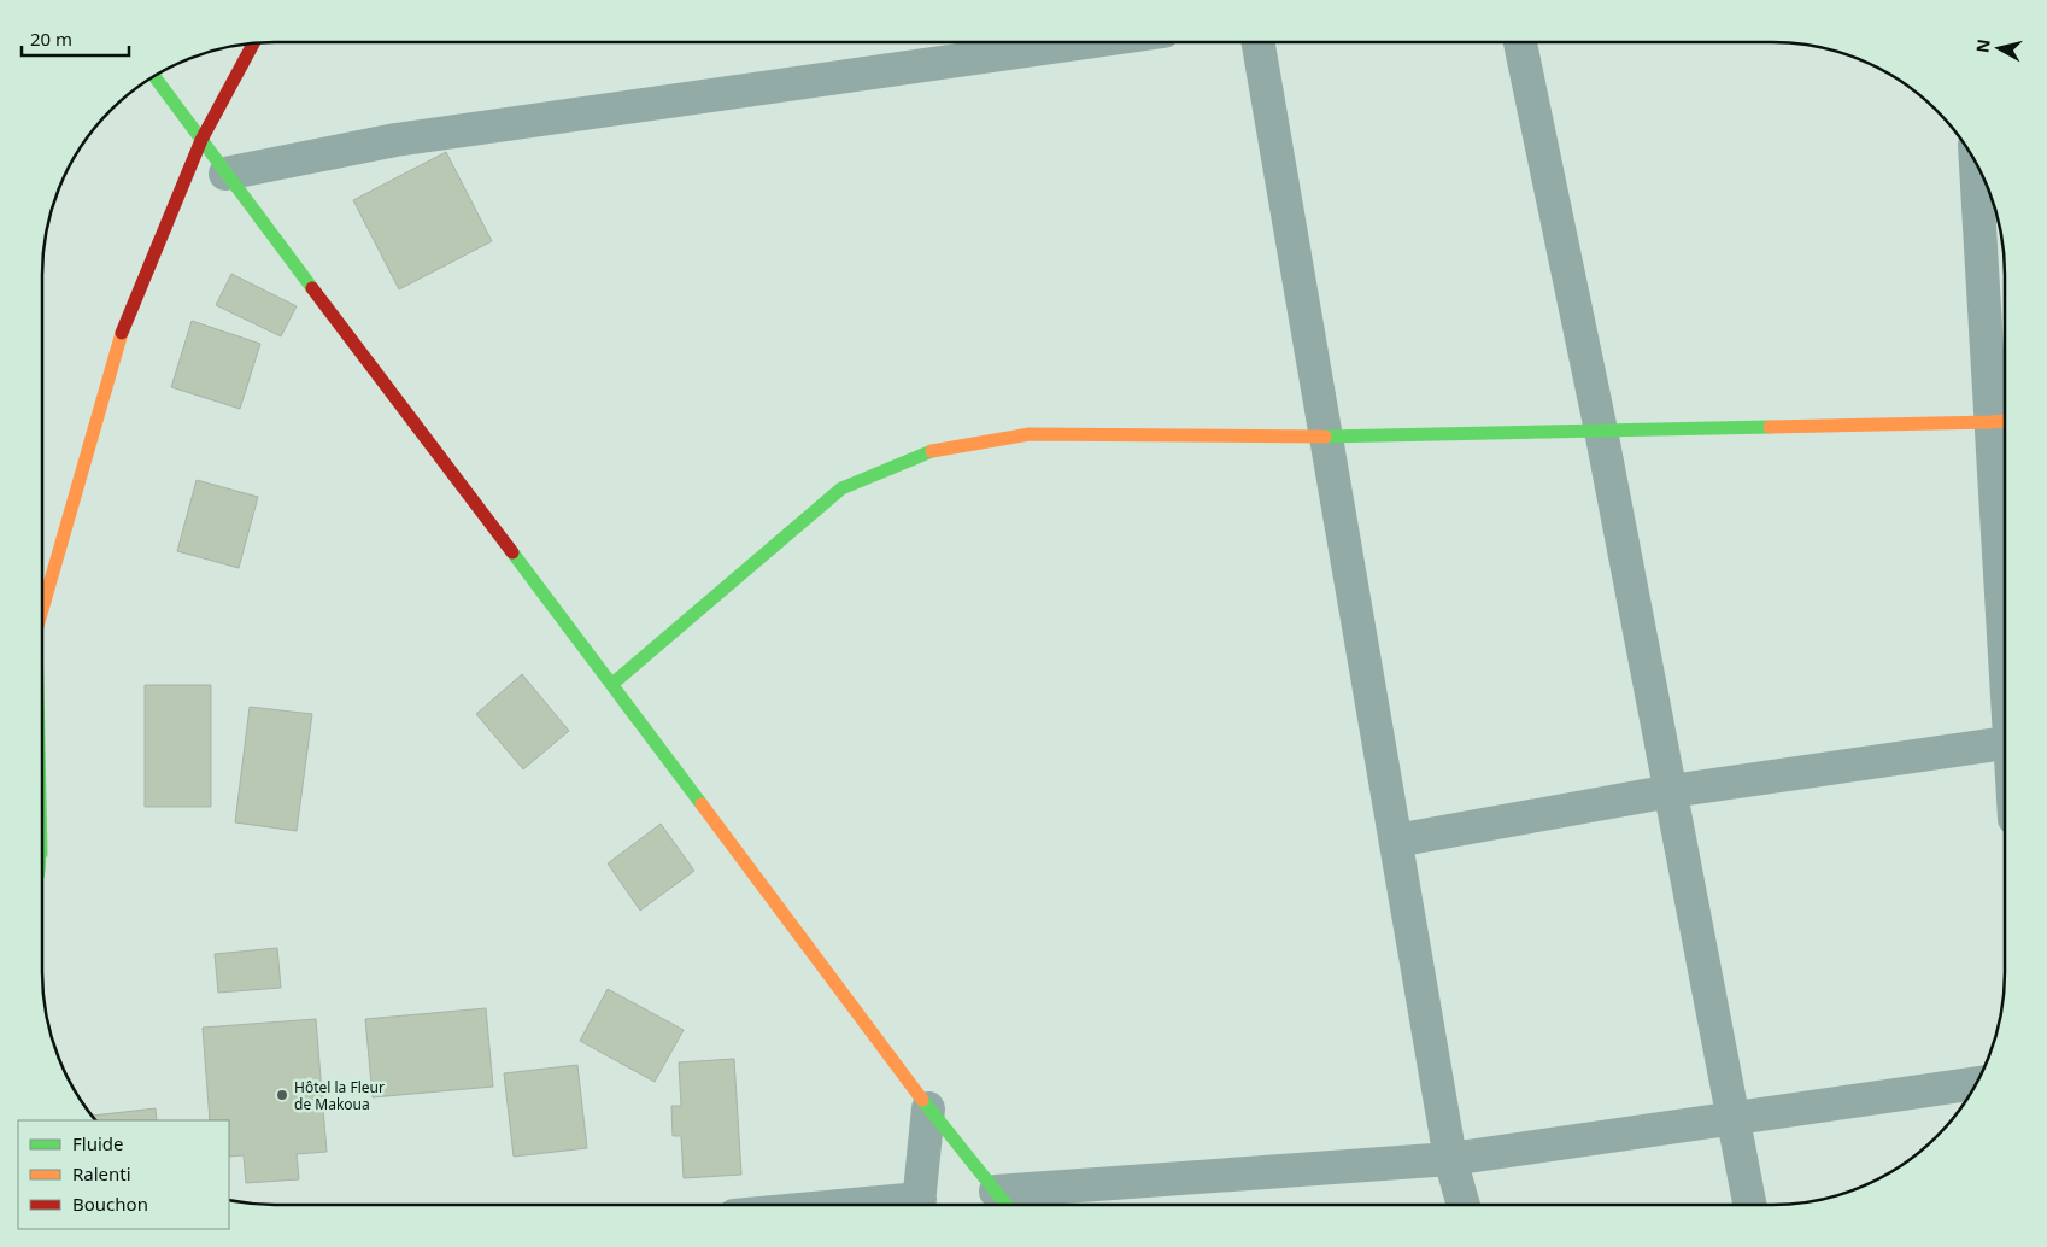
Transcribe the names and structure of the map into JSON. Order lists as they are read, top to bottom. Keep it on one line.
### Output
{"places":["Hôtel la Fleur de Makoua"],"legend":["Fluide","Ralenti","Bouchon"],"scale_bar":"20 m","north":"left"}
